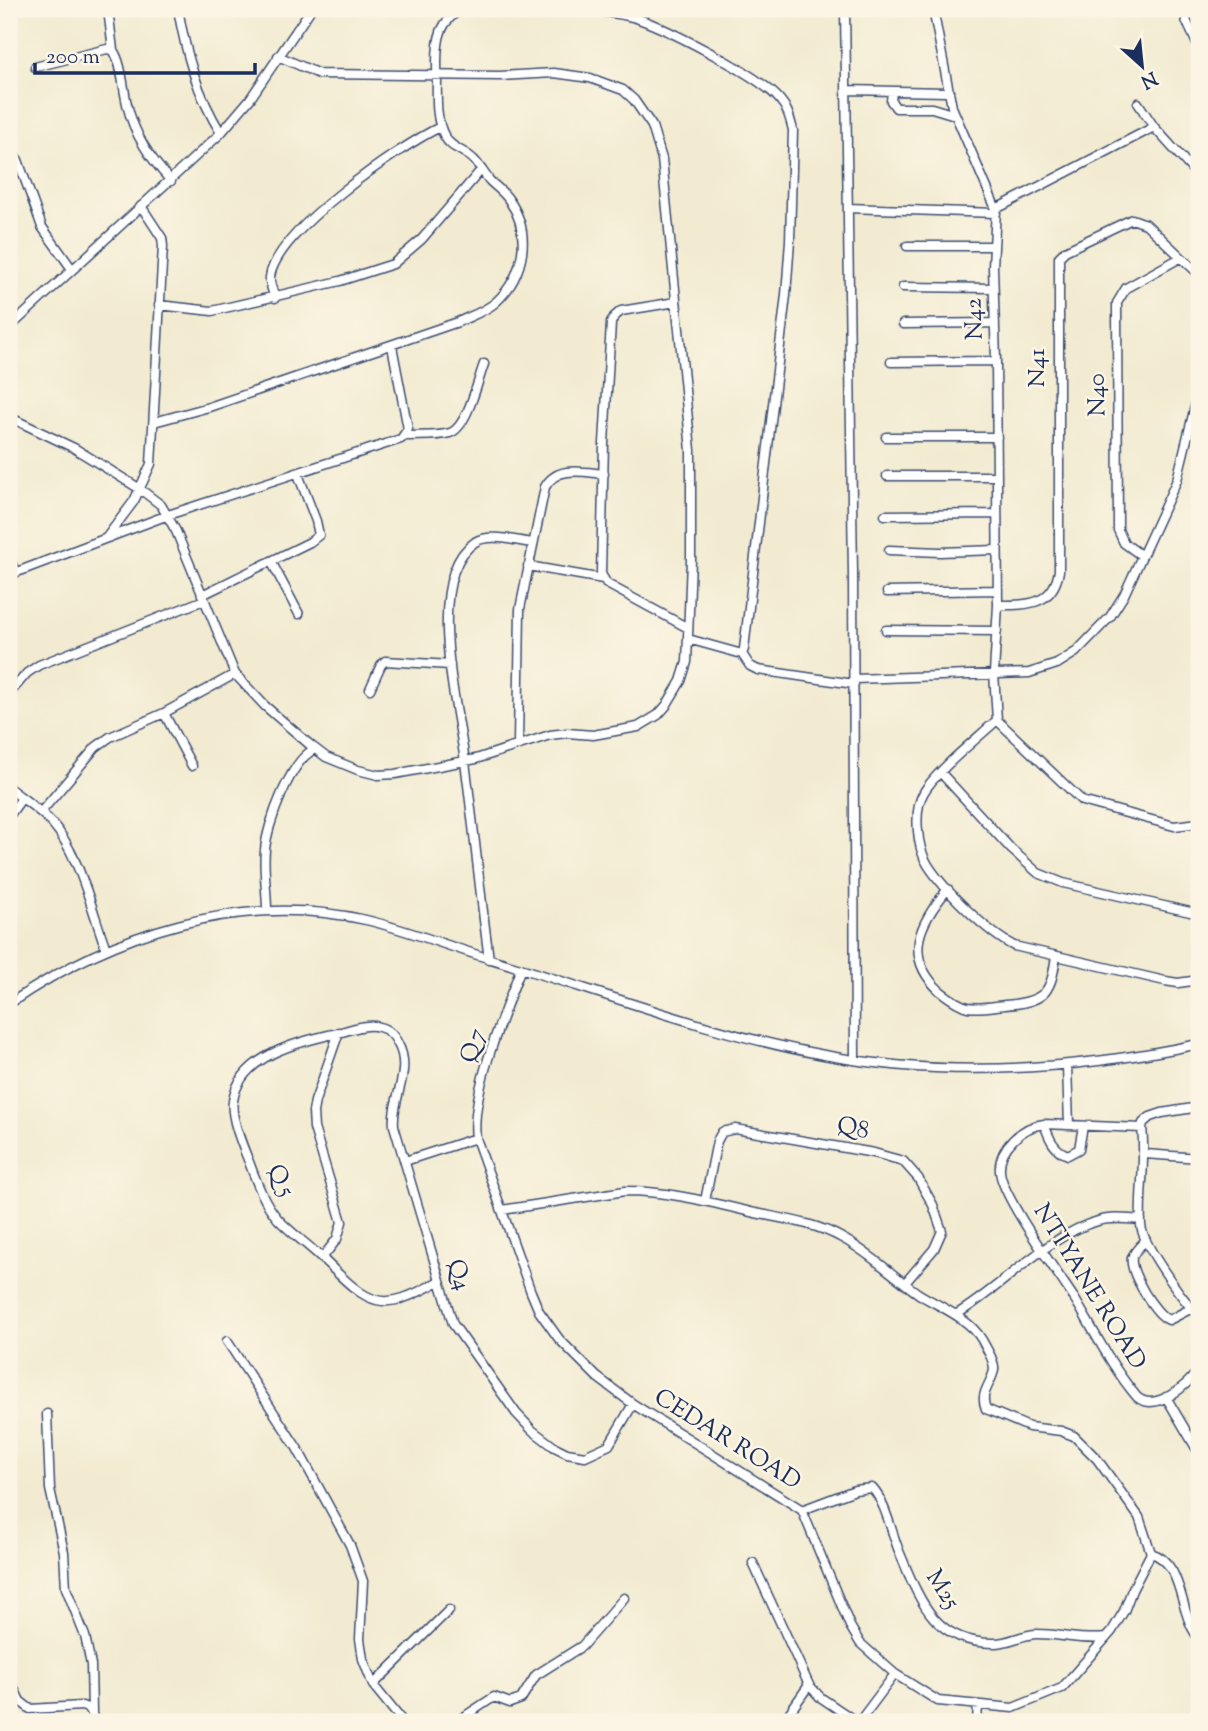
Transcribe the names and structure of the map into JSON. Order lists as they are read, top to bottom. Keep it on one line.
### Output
{"streets":{"street":["N42","N41","N40","Q7","Q8","Q5","Q4","NTIYANE ROAD","CEDAR ROAD","M25"]},"crossings":[["N42","N41"],["N41","N40"],["Q7","CEDAR ROAD"],["Q5","Q4"],["Q4","CEDAR ROAD"],["CEDAR ROAD","M25"]],"scale_bar":"200 m","north":"bottom right"}
